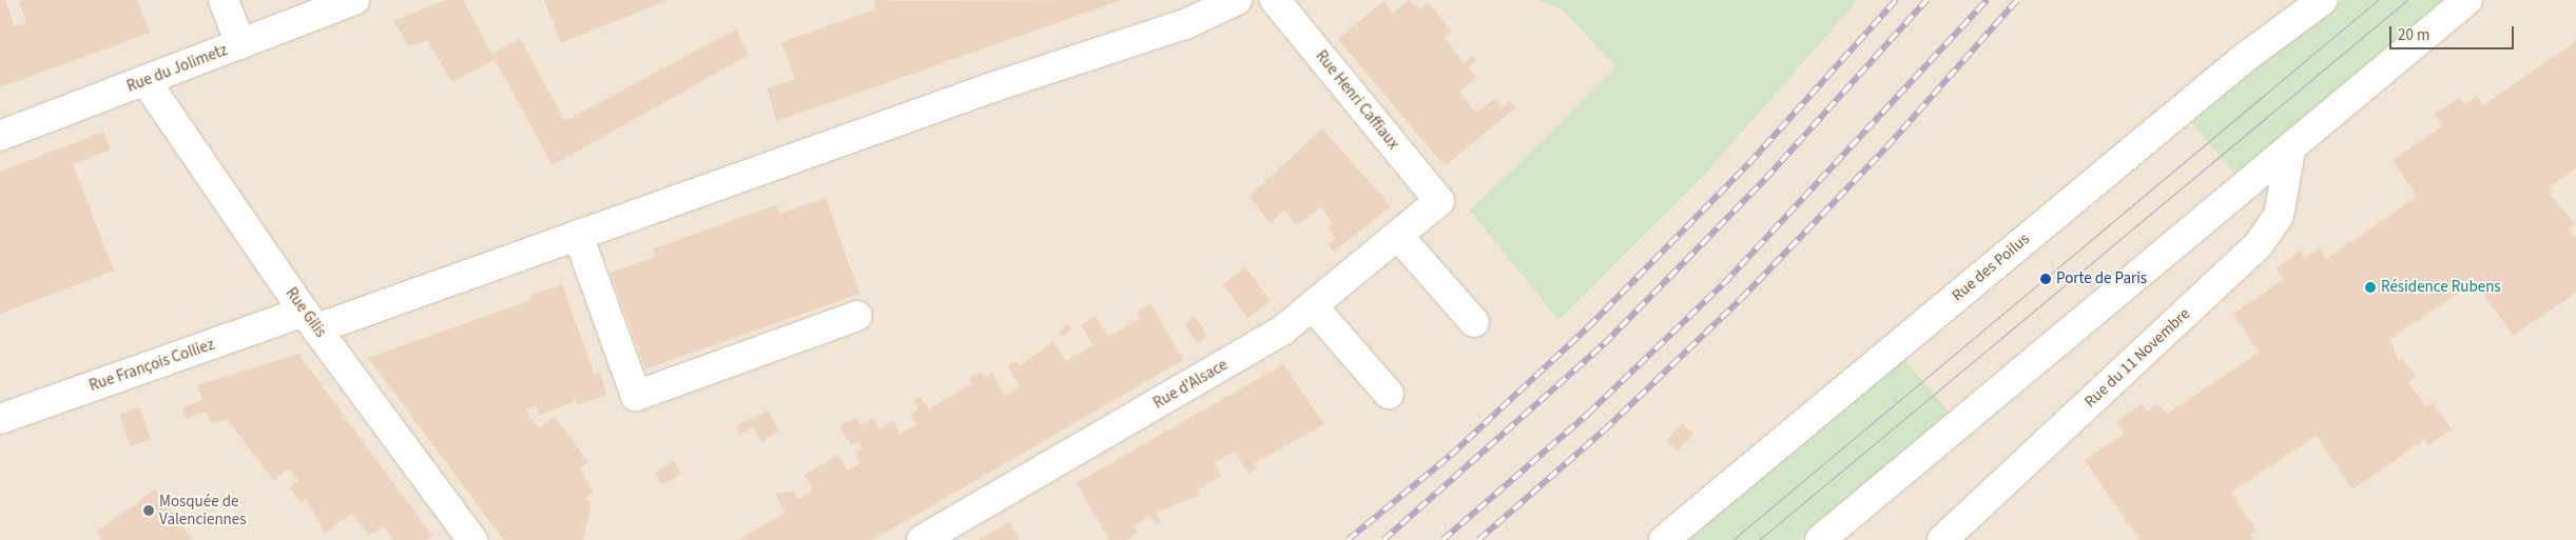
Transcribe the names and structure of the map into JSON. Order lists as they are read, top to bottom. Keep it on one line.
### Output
{"streets":{"street":["Rue du Jolimetz","Rue Henri Caffiaux","Rue des Poilus","Rue Gilis","Rue du 11 Novembre","Rue François Colliez","Rue d'Alsace"]},"crossings":[["Rue du Jolimetz","Rue Gilis"],["Rue Henri Caffiaux","Rue d'Alsace"],["Rue Gilis","Rue François Colliez"]],"places":["Porte de Paris","Résidence Rubens","Mosquée de Valenciennes"],"scale_bar":"20 m"}
